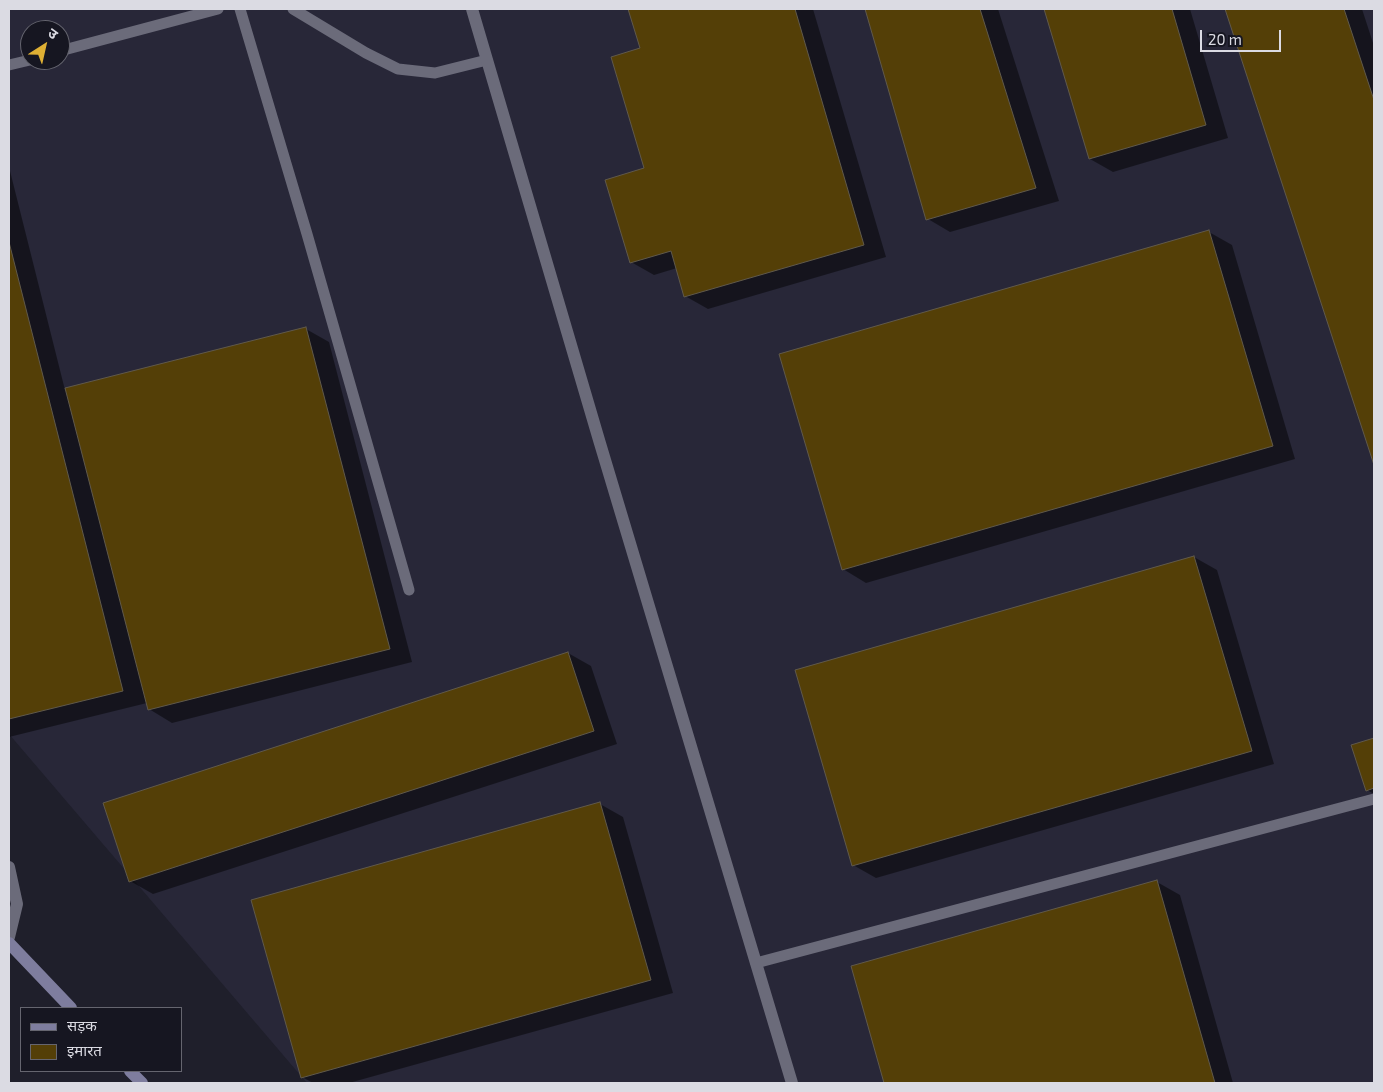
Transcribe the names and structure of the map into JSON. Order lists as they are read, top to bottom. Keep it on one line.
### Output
{"legend":["सड़क","इमारत"],"scale_bar":"20 m","north":"top right"}
